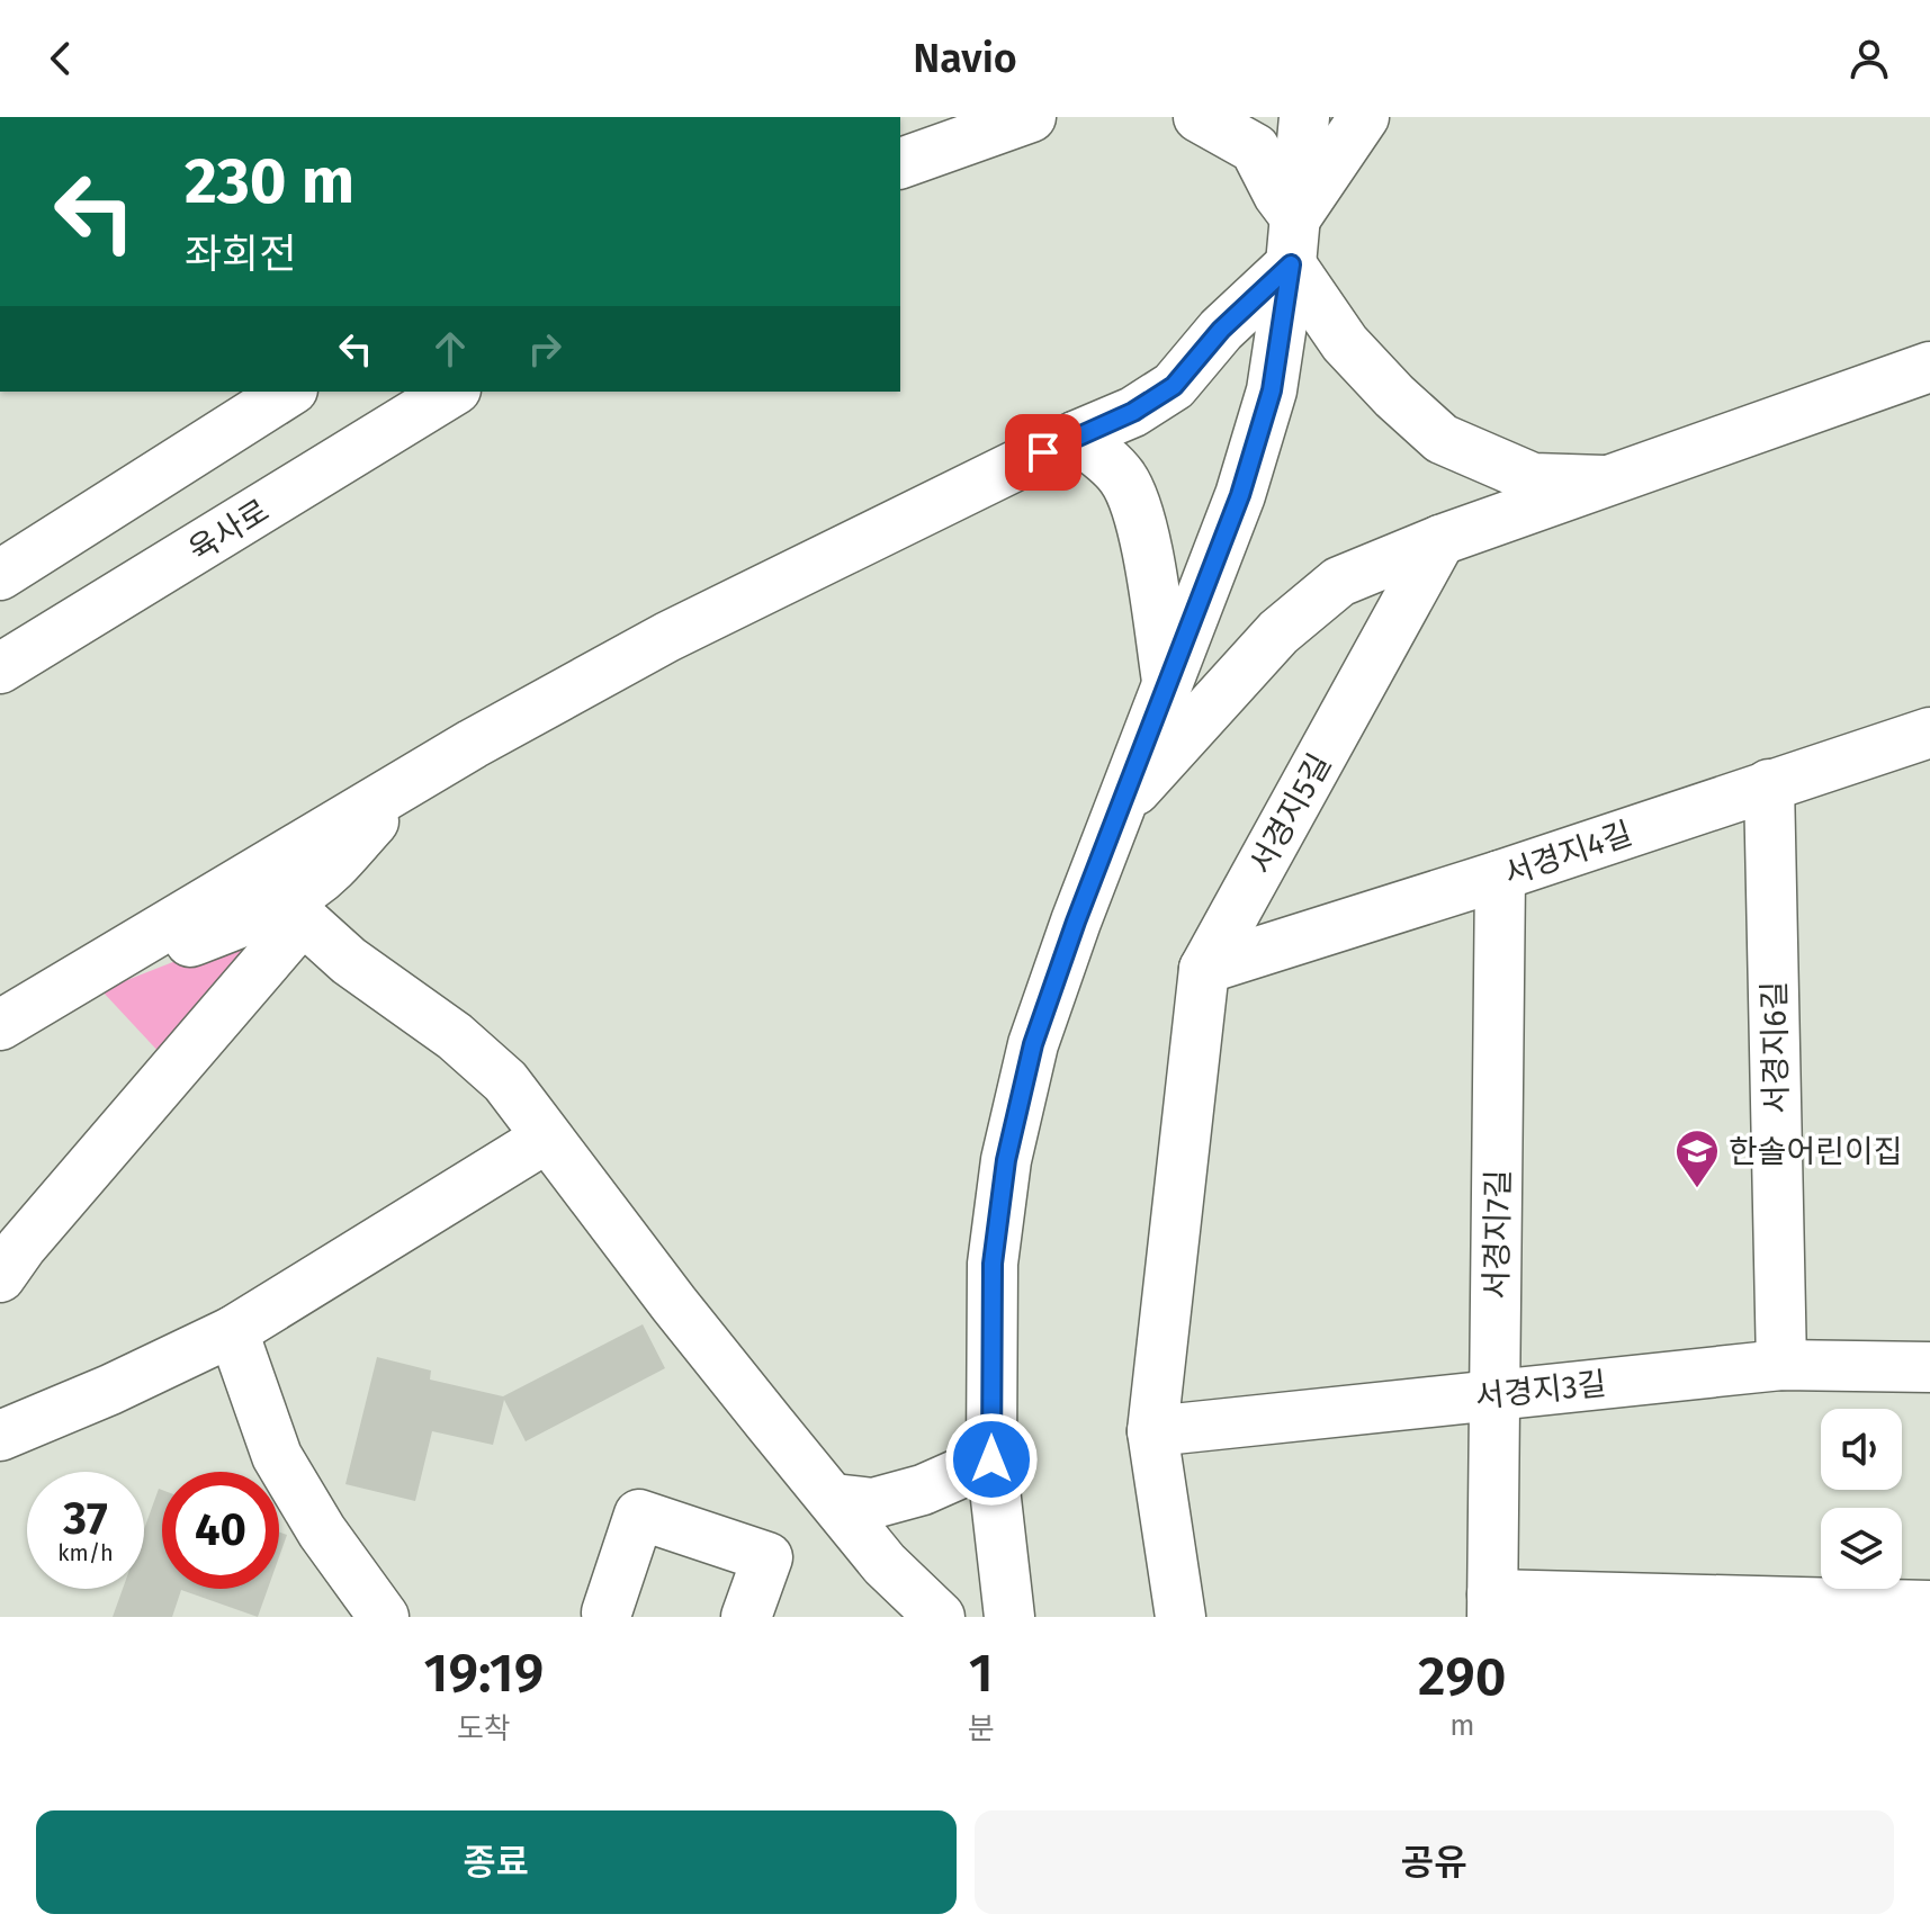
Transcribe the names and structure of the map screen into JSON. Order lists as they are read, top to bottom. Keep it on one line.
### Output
{"streets":{"street":["육사로","서경지5길","서경지4길","서경지6길","서경지7길","서경지3길"]},"crossings":[["서경지5길","서경지4길"],["서경지5길","서경지3길"],["서경지4길","서경지6길"],["서경지4길","서경지7길"],["서경지6길","서경지3길"],["서경지7길","서경지3길"]],"places":{"school or university":["한솔어린이집"]},"page":{"header":"Navio","turn":["230 m","좌회전"],"speed":"37 km/h","limit":"40","eta":["19:19","도착","1","분","290","m"],"buttons":["종료","공유"]}}
